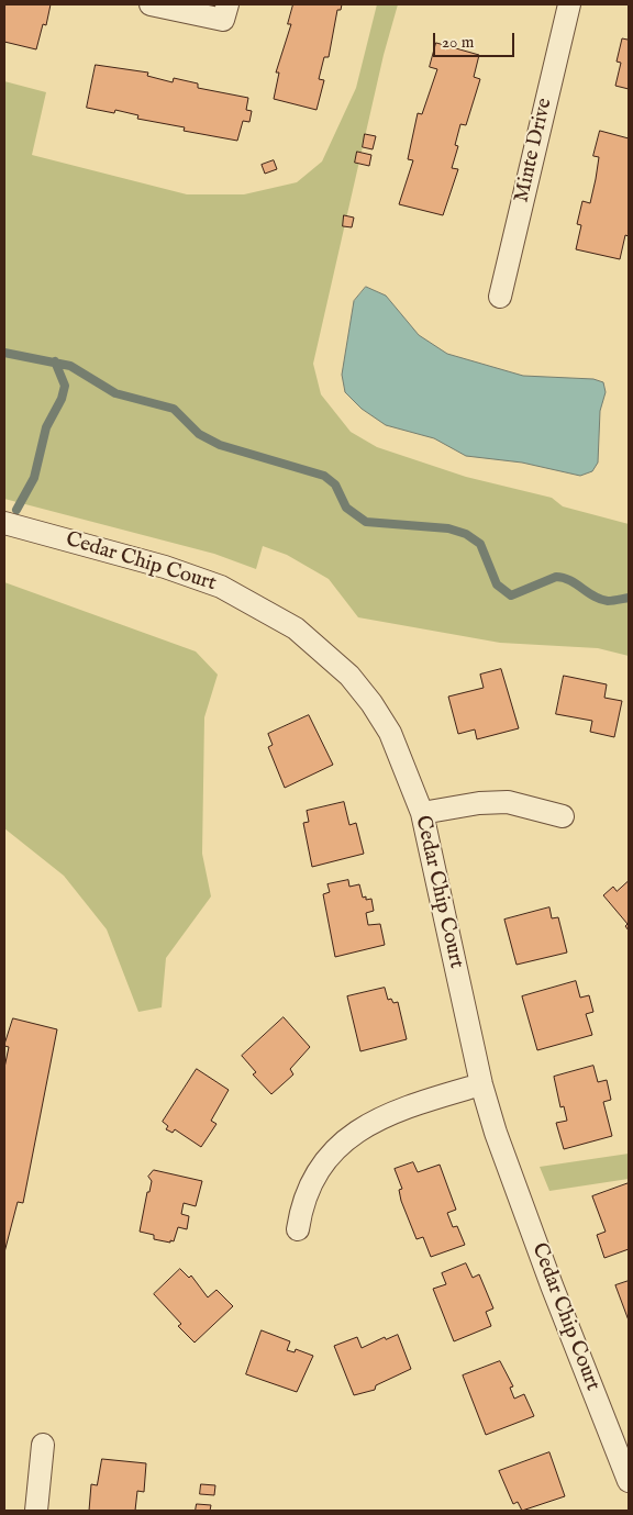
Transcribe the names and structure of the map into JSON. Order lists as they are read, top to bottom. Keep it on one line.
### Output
{"streets":{"street":["Minte Drive","Cedar Chip Court"]},"scale_bar":"20 m"}
